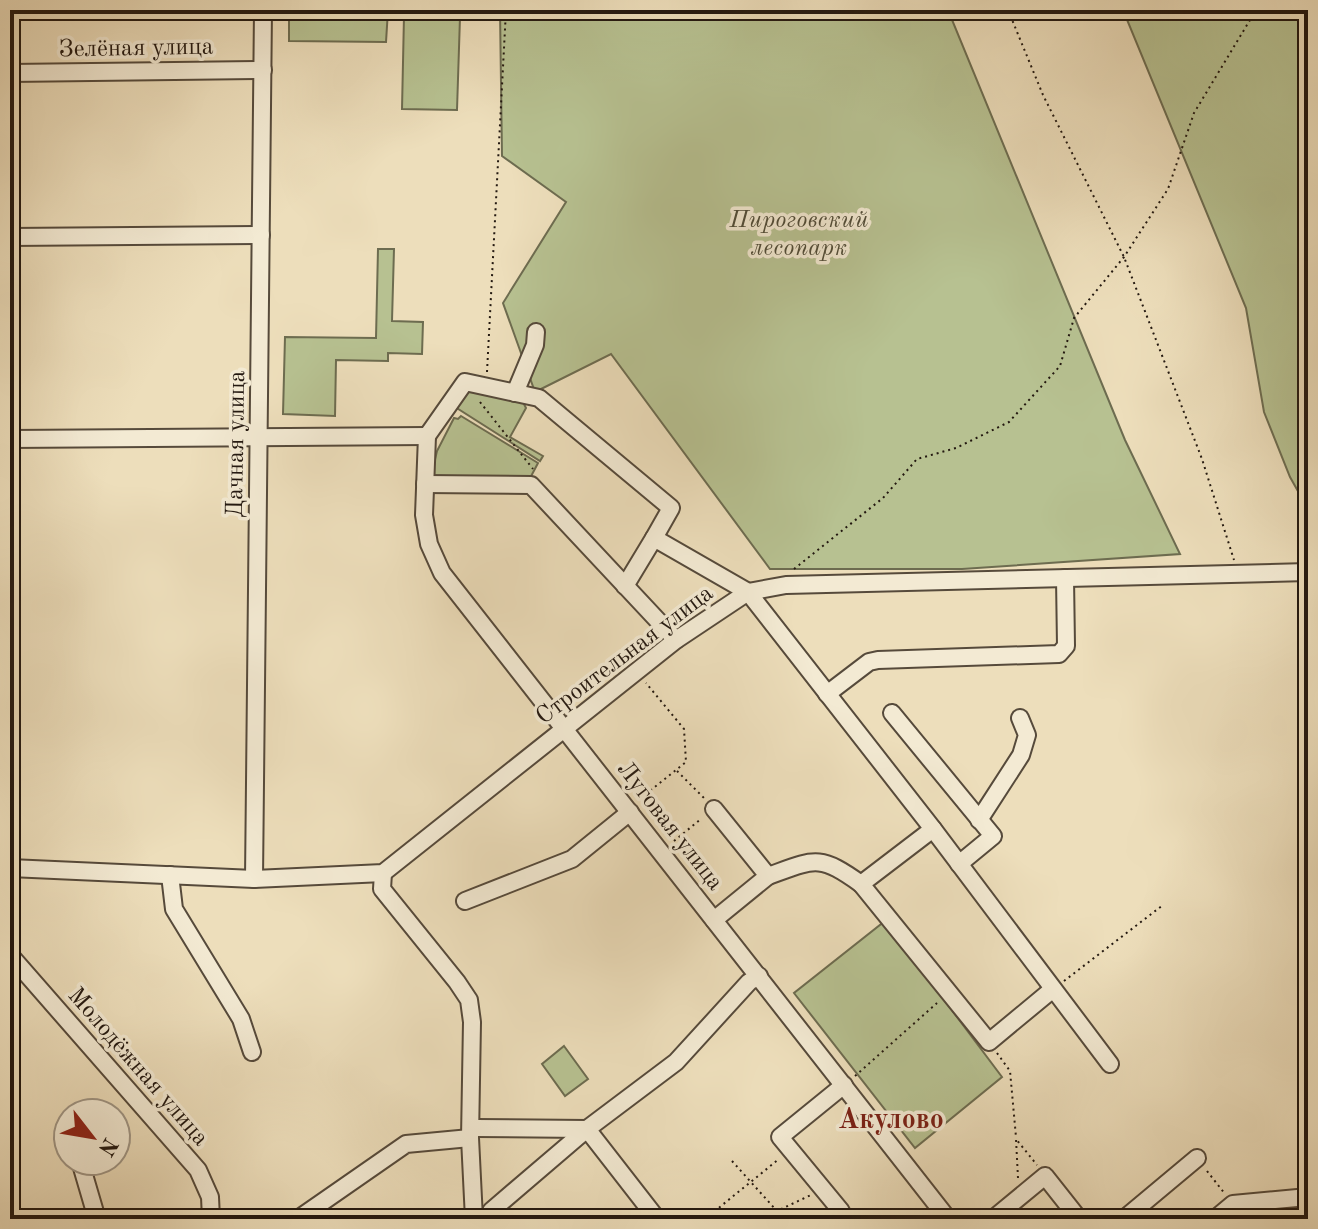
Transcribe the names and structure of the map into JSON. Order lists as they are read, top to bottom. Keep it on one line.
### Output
{"streets":{"street":["Зелёная улица","Дачная улица","Строительная улица","Луговая улица","Молодёжная улица"]},"crossings":[["Зелёная улица","Дачная улица"],["Строительная улица","Луговая улица"]],"districts":["Акулово"],"parks":["Пироговский лесопарк"],"north":"bottom right"}
